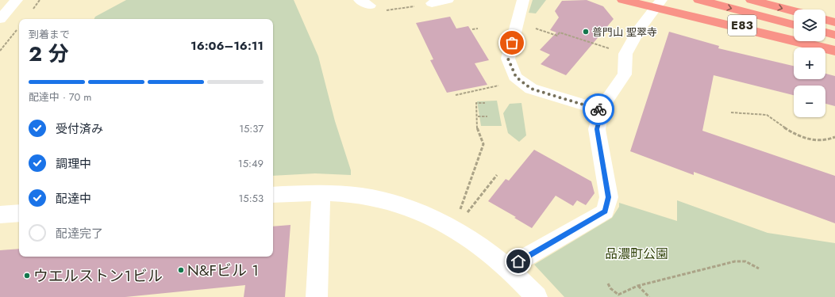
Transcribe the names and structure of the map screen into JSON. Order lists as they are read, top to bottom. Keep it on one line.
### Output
{"streets":{"highway":["E83"]},"parks":["品濃町公園"],"places":["普門山 聖翠寺","N&Fビル １","ウエルストン１ビル"],"page":{"map_buttons":["+","−"],"heading":["2 分","到着まで","16:06–16:11"],"bar":"配達中 · 70 m","list":[["受付済み","15:37"],["調理中","15:49"],["配達中","15:53"],"配達完了"]}}
